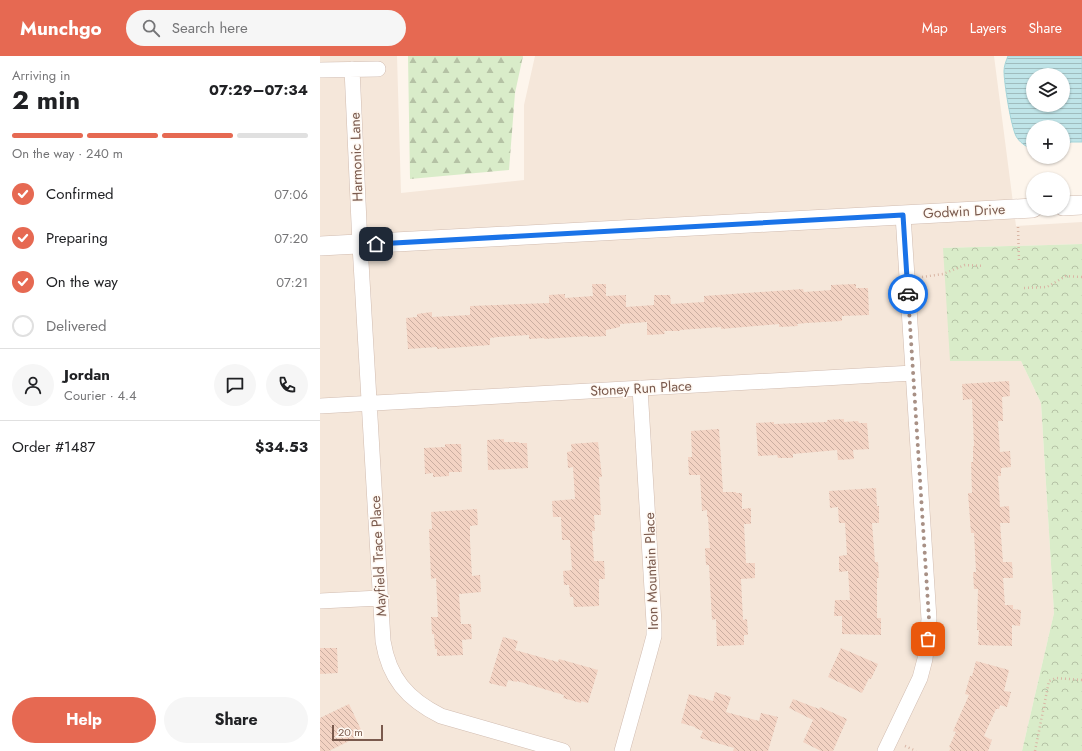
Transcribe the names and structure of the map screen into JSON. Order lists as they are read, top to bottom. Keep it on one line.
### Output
{"streets":{"street":["Harmonic Lane","Godwin Drive","Stoney Run Place","Mayfield Trace Place","Iron Mountain Place"]},"crossings":[["Harmonic Lane","Godwin Drive"],["Harmonic Lane","Mayfield Trace Place"],["Godwin Drive","Mayfield Trace Place"],["Stoney Run Place","Mayfield Trace Place"],["Stoney Run Place","Iron Mountain Place"]],"scale_bar":"20 m","page":{"header":"Munchgo","search":"Search here","nav":["Map","Layers","Share"],"heading":["2 min","Arriving in","07:29–07:34"],"panel":["Jordan","Courier · 4.4","Order #1487","$34.53"],"map_buttons":["+","−"],"bar":"On the way · 240 m","list":[["Confirmed","07:06"],["Preparing","07:20"],["On the way","07:21"],"Delivered"],"buttons":["Help","Share"],"scale":"20 m"}}
